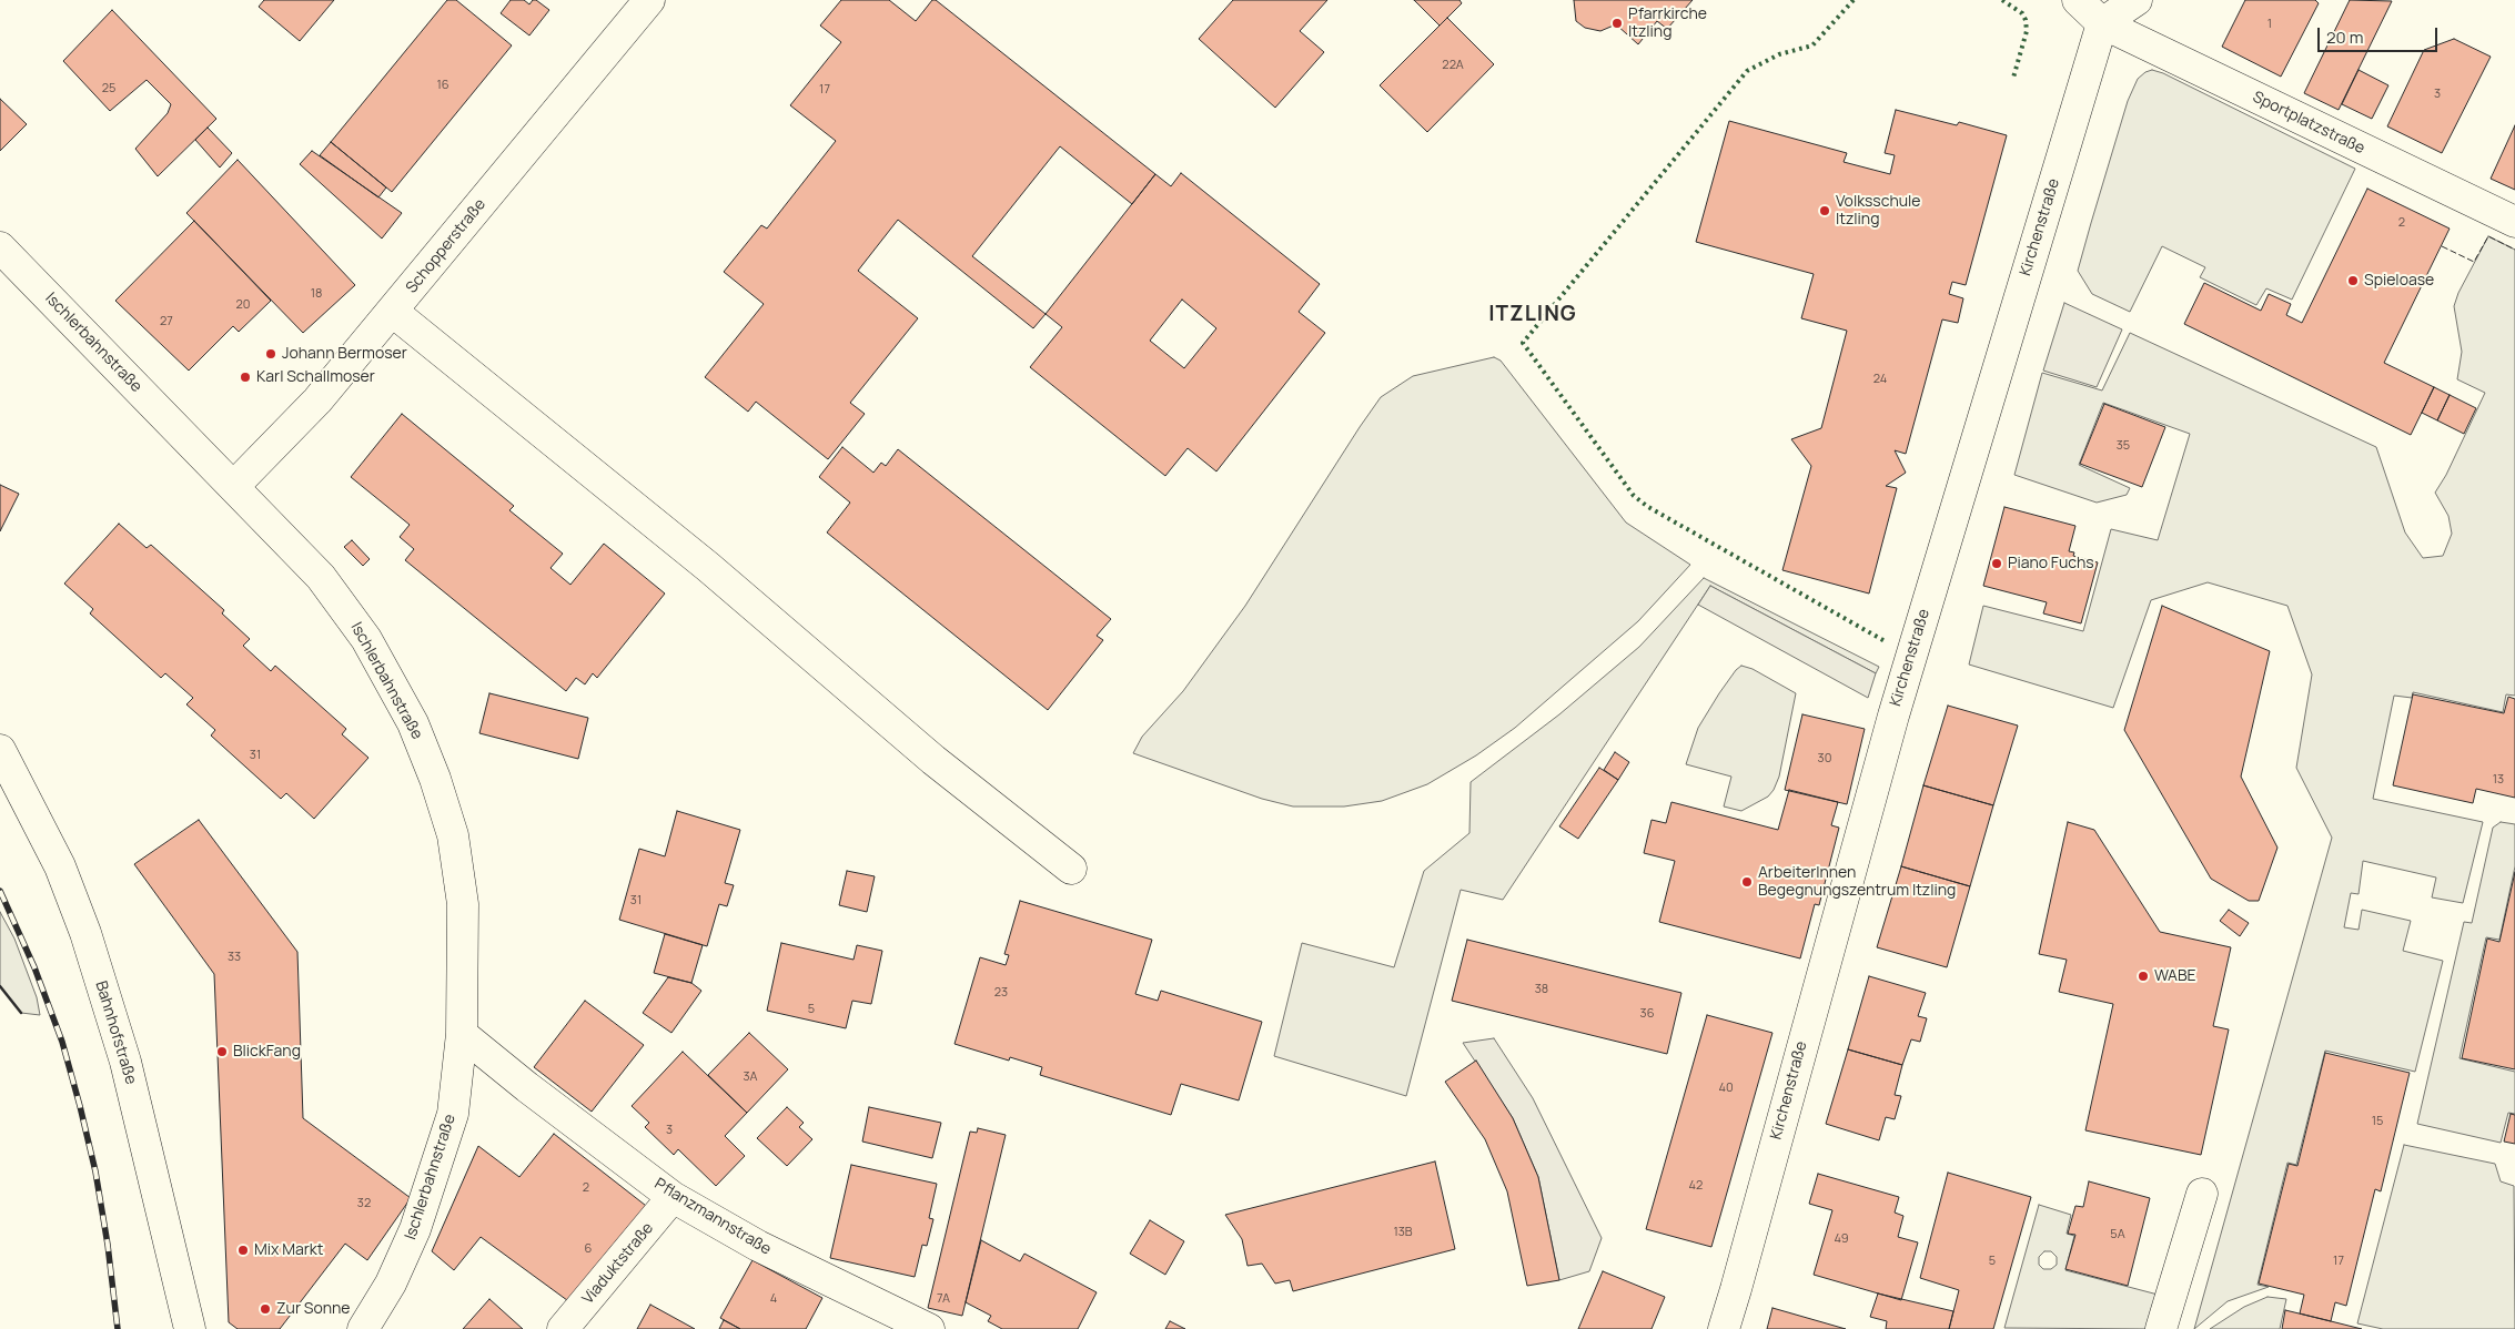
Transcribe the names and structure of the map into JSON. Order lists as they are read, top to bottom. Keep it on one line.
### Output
{"streets":{"street":["Sportplatzstraße","Kirchenstraße","Schopperstraße","Ischlerbahnstraße","Bahnhofstraße","Pflanzmannstraße","Viaduktstraße"]},"crossings":[["Sportplatzstraße","Kirchenstraße"],["Schopperstraße","Ischlerbahnstraße"],["Ischlerbahnstraße","Pflanzmannstraße"],["Pflanzmannstraße","Viaduktstraße"]],"districts":["ITZLING"],"places":["Pfarrkirche Itzling","Volksschule Itzling","Spieloase","Johann Bermoser","Karl Schallmoser","Piano Fuchs","ArbeiterInnen Begegnungszentrum Itzling","WABE","BlickFang","Mix Markt","Zur Sonne"],"house_numbers":["1","22A","16","25","17","3","2","18","20","27","24","35","31","30","13","31","33","38","23","5","36","3A","40","15","3","42","2","32","13B","5A","49","6","5","17","4","7A"],"scale_bar":"20 m"}
